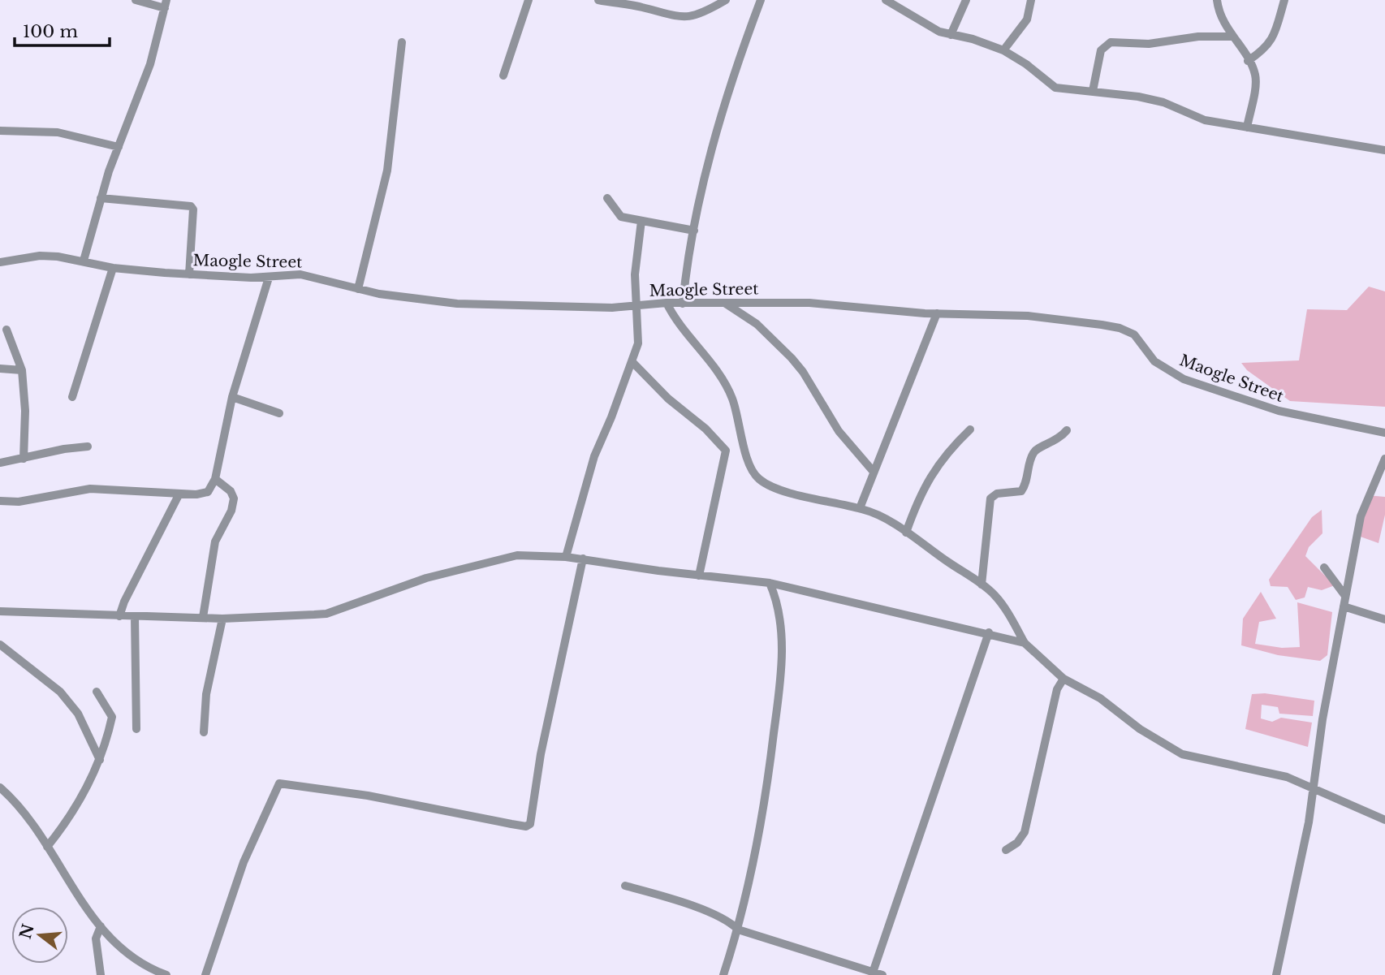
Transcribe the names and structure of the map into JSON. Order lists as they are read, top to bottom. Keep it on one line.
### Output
{"streets":{"street":["Maogle Street"]},"scale_bar":"100 m","north":"left"}
